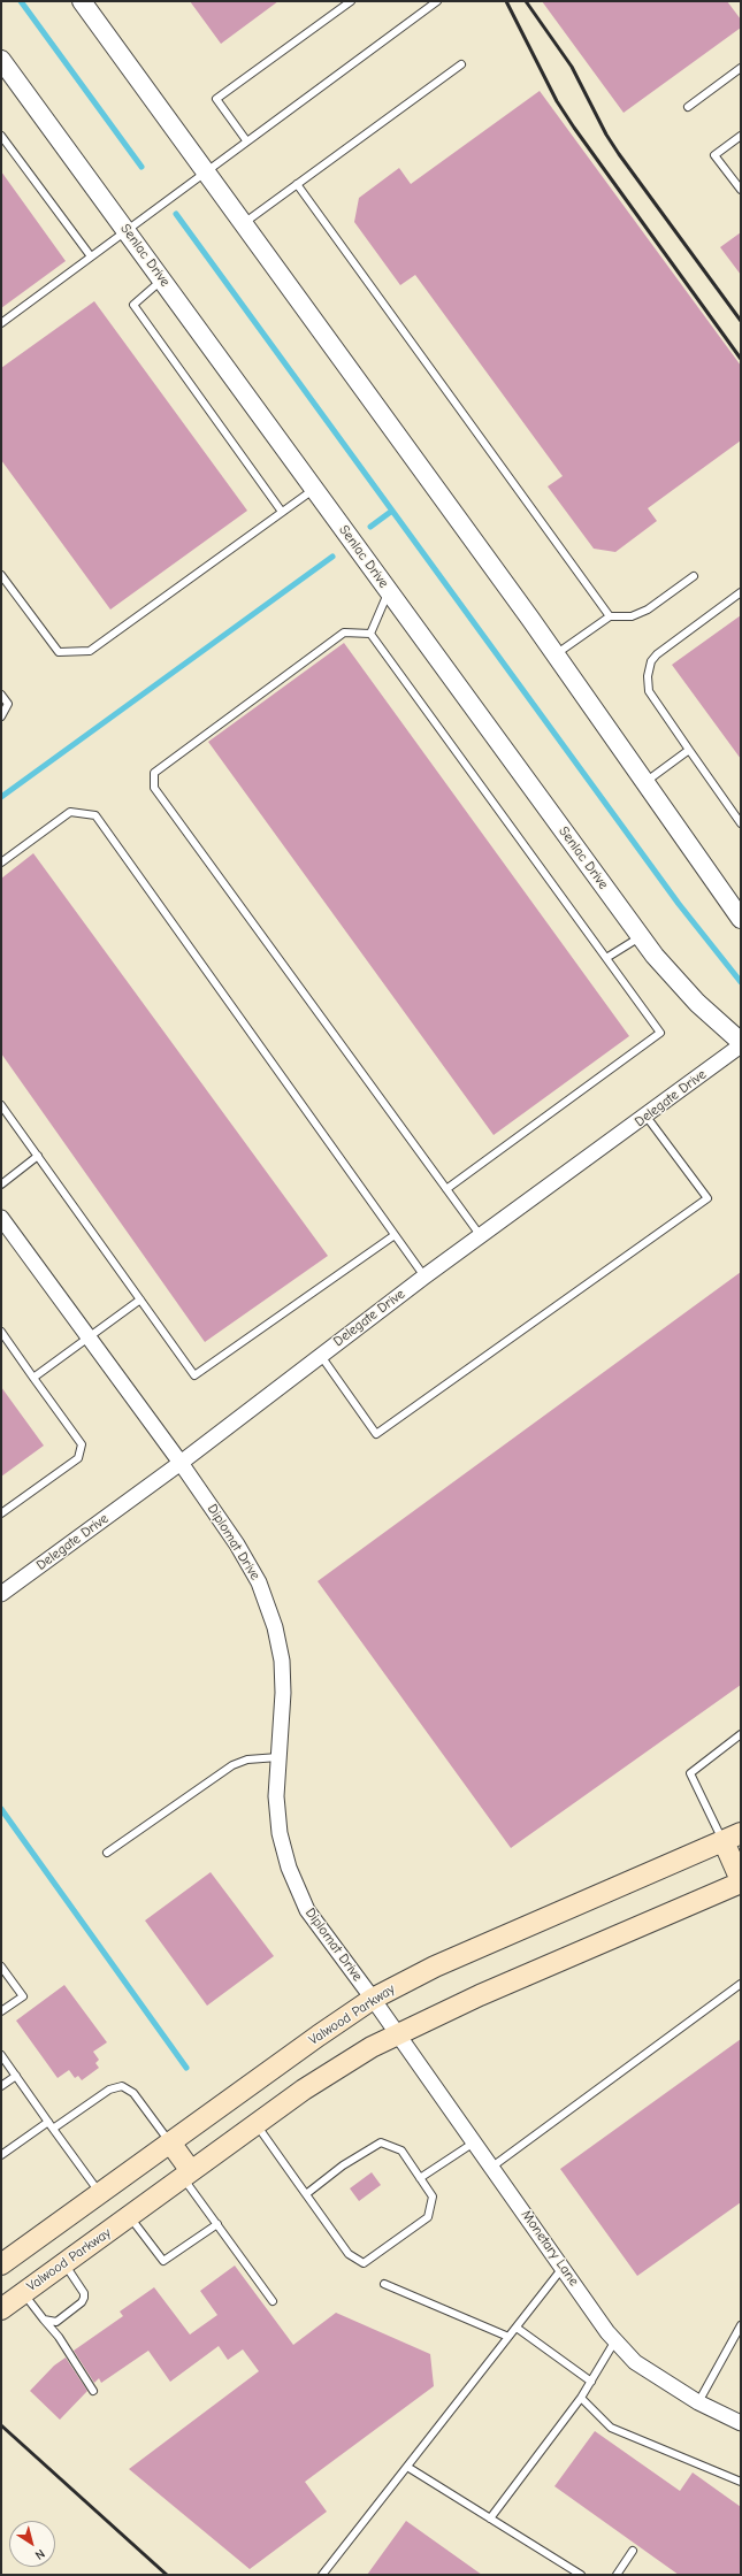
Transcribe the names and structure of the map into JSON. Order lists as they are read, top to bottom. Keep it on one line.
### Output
{"streets":{"main road":["Valwood Parkway"],"street":["Senlac Drive","Delegate Drive","Diplomat Drive","Monetary Lane"]},"crossings":[["Delegate Drive","Diplomat Drive"],["Diplomat Drive","Valwood Parkway"],["Diplomat Drive","Monetary Lane"],["Valwood Parkway","Monetary Lane"]],"north":"bottom right"}
